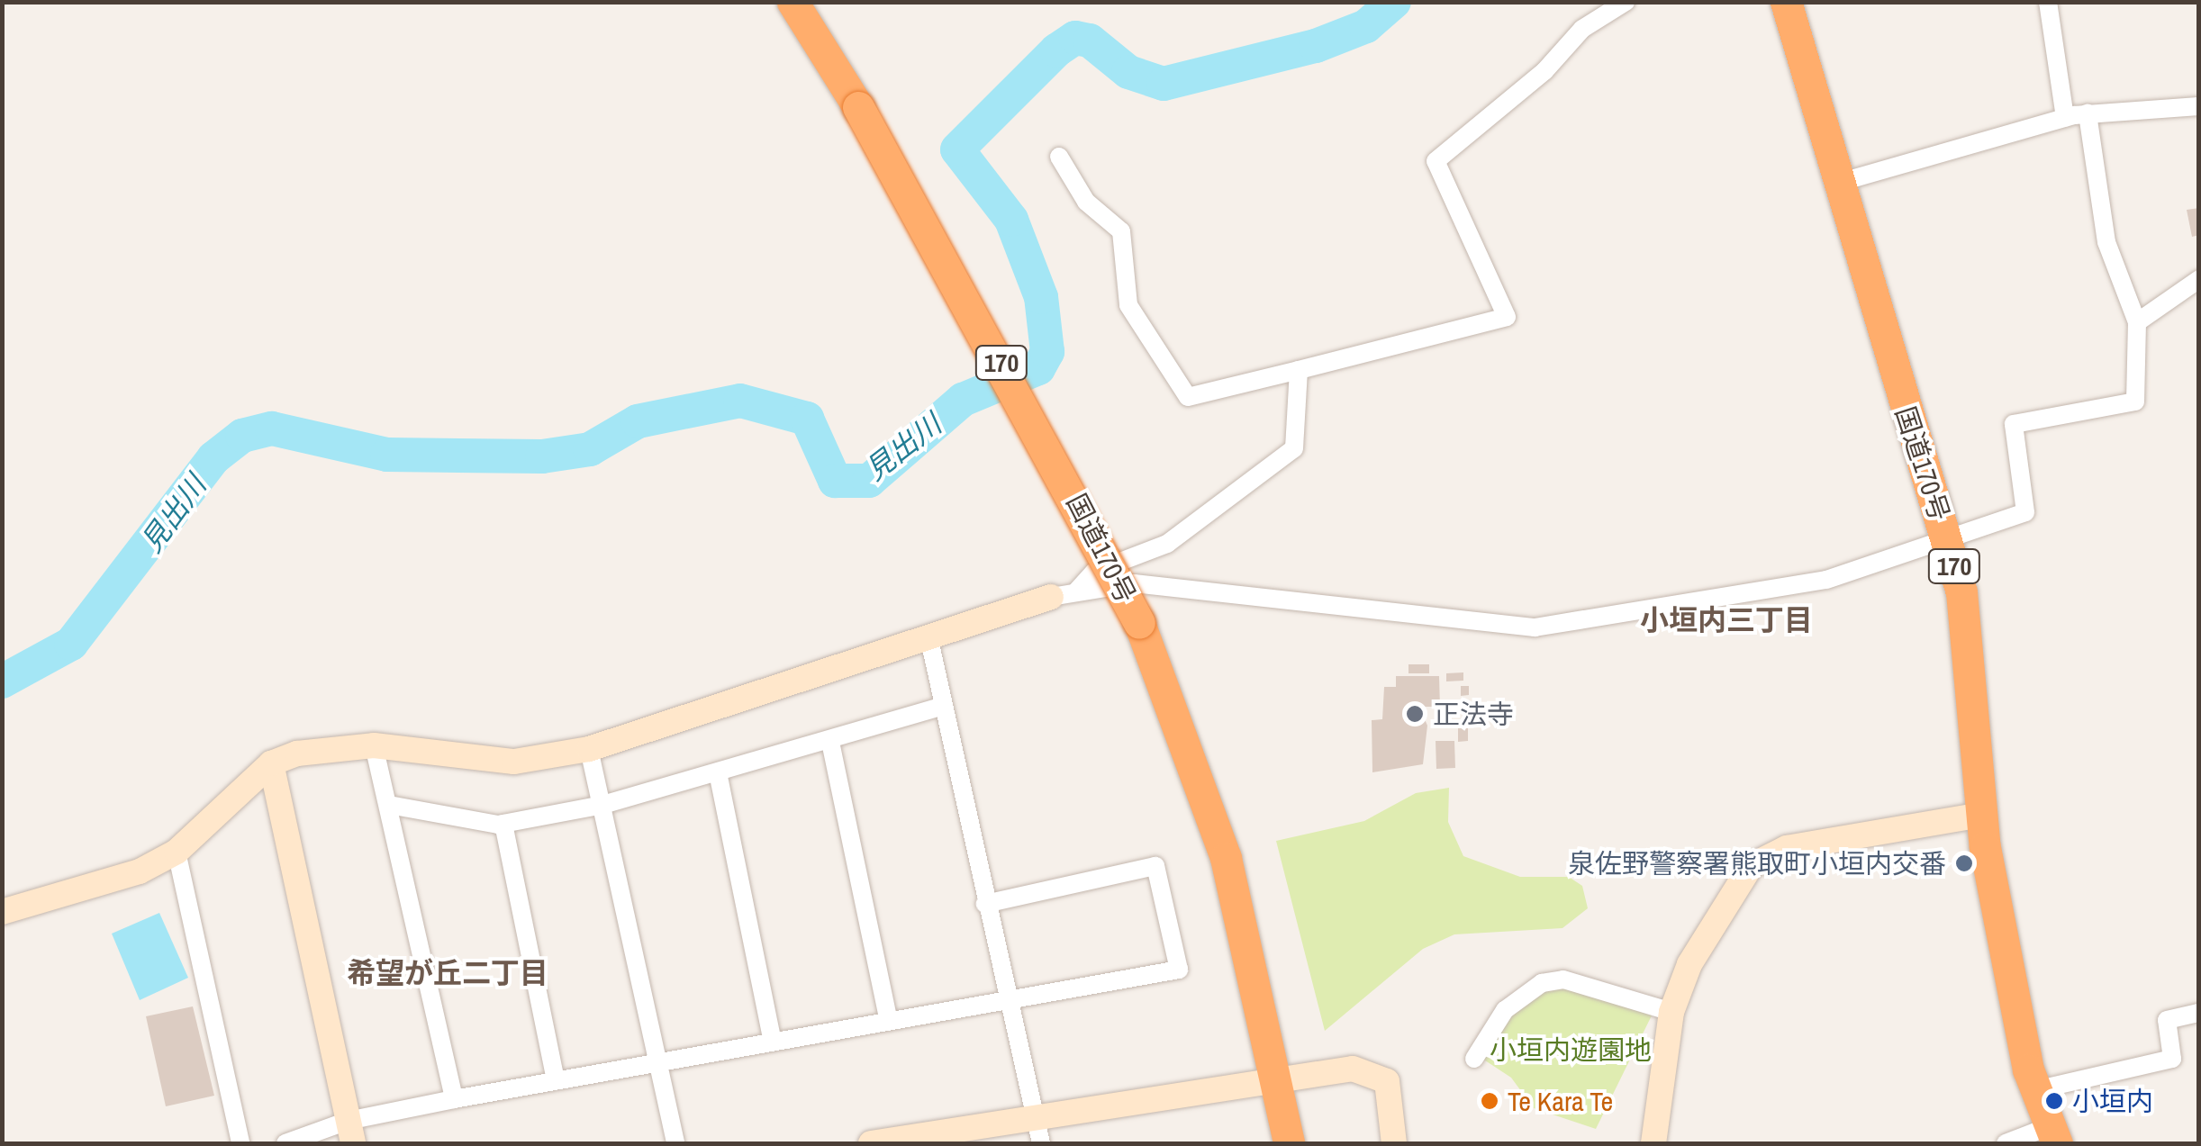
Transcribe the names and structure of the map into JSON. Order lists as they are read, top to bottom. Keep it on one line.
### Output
{"streets":{"highway":["170","国道170号"]},"districts":["小垣内三丁目","希望が丘二丁目"],"water":["見出川"],"parks":["小垣内遊園地"],"places":["正法寺","泉佐野警察署熊取町小垣内交番","Te Kara Te","小垣内"]}
